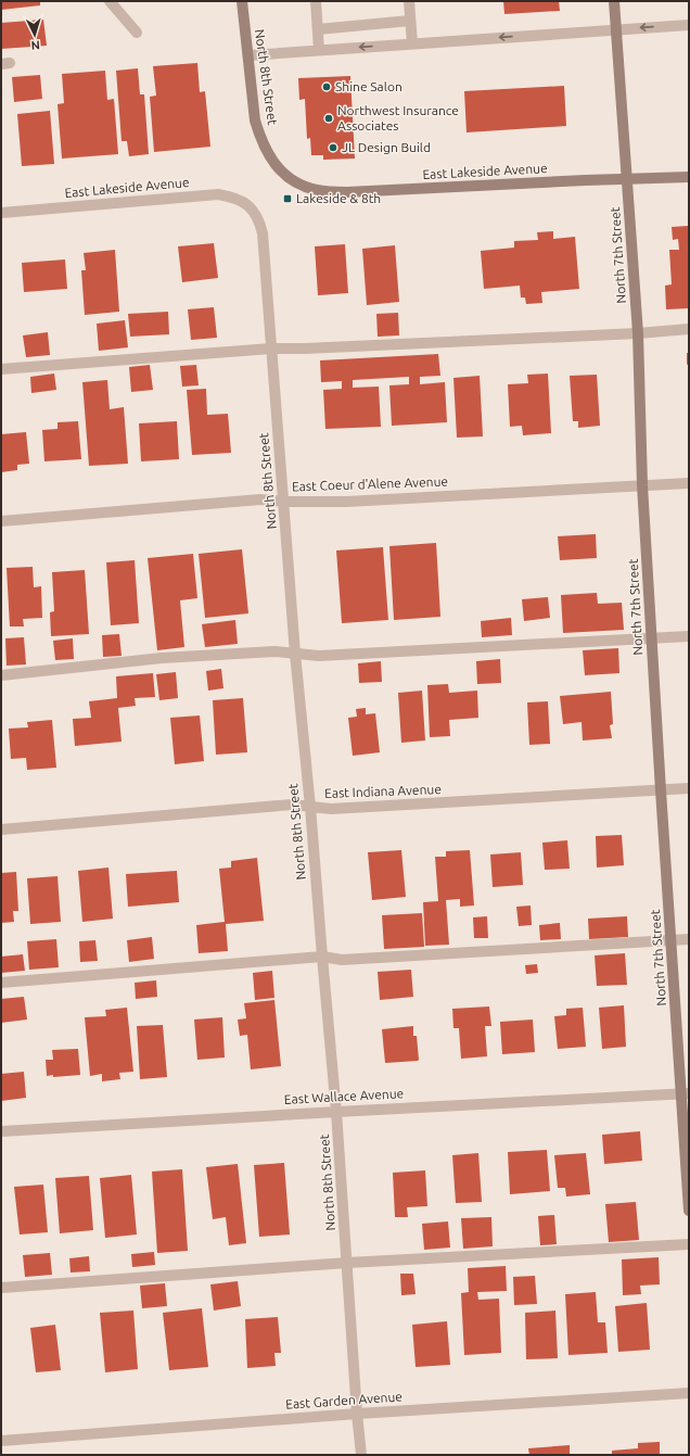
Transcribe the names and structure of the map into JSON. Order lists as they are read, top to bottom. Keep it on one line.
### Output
{"streets":{"street":["North 8th Street","East Lakeside Avenue","North 7th Street","East Coeur d'Alene Avenue","East Indiana Avenue","East Wallace Avenue","East Garden Avenue"]},"crossings":[["North 8th Street","East Lakeside Avenue"],["North 8th Street","East Coeur d'Alene Avenue"],["North 8th Street","East Indiana Avenue"],["North 8th Street","East Wallace Avenue"],["North 8th Street","East Garden Avenue"],["East Lakeside Avenue","North 7th Street"],["North 7th Street","East Coeur d'Alene Avenue"],["North 7th Street","East Indiana Avenue"],["North 7th Street","East Wallace Avenue"]],"places":{"other":["Shine Salon","Northwest Insurance Associates","JL Design Build"],"transit":["Lakeside & 8th"]},"north":"bottom"}
